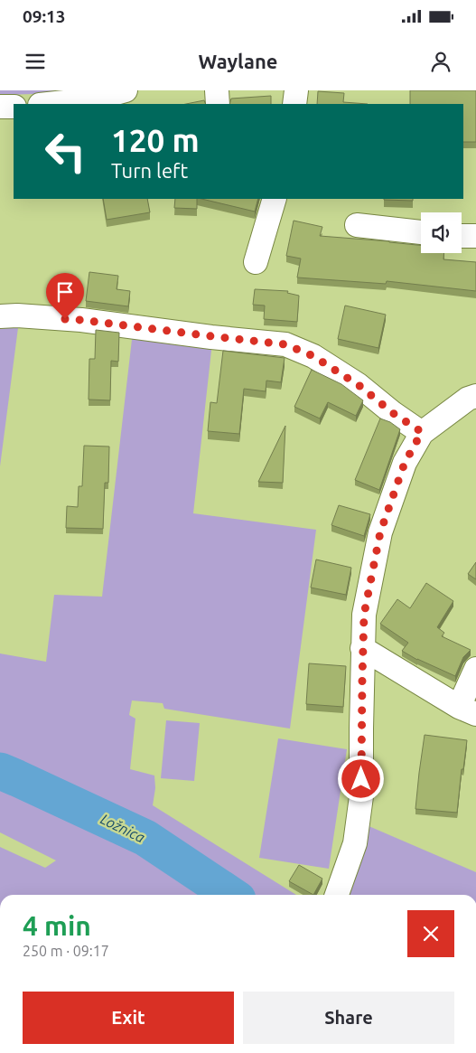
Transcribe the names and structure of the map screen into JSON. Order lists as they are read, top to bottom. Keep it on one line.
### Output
{"water":["Ložnica"],"page":{"status":"09:13","header":"Waylane","turn":["120 m","Turn left"],"heading":["4 min","250 m · 09:17"],"buttons":["Exit","Share"]}}
